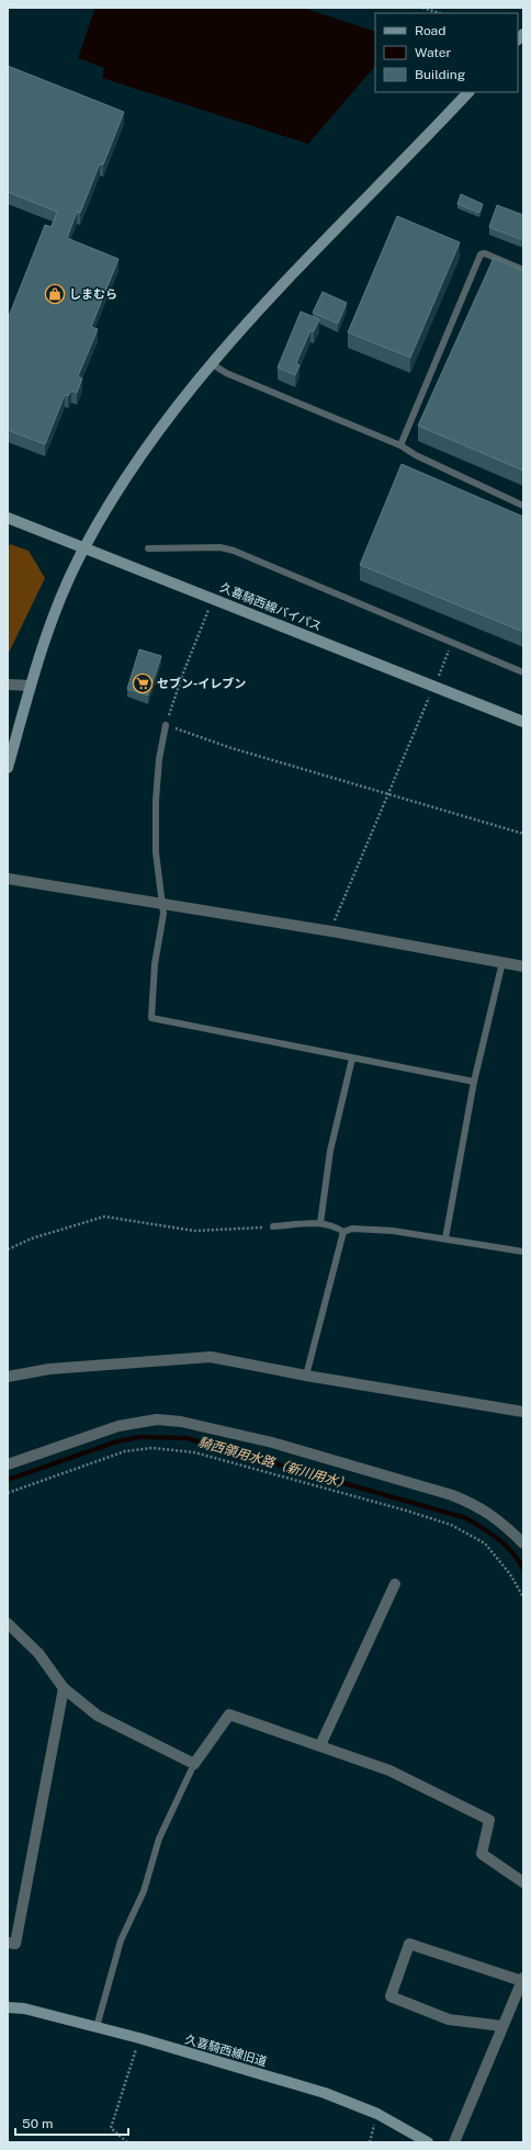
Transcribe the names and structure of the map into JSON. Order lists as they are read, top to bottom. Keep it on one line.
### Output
{"streets":{"street":["久喜騎西線バイパス","久喜騎西線旧道"]},"water":["騎西領用水路（新川用水）"],"places":{"shop":["しまむら"],"supermarket":["セブン-イレブン"]},"legend":["Road","Water","Building"],"scale_bar":"50 m"}
